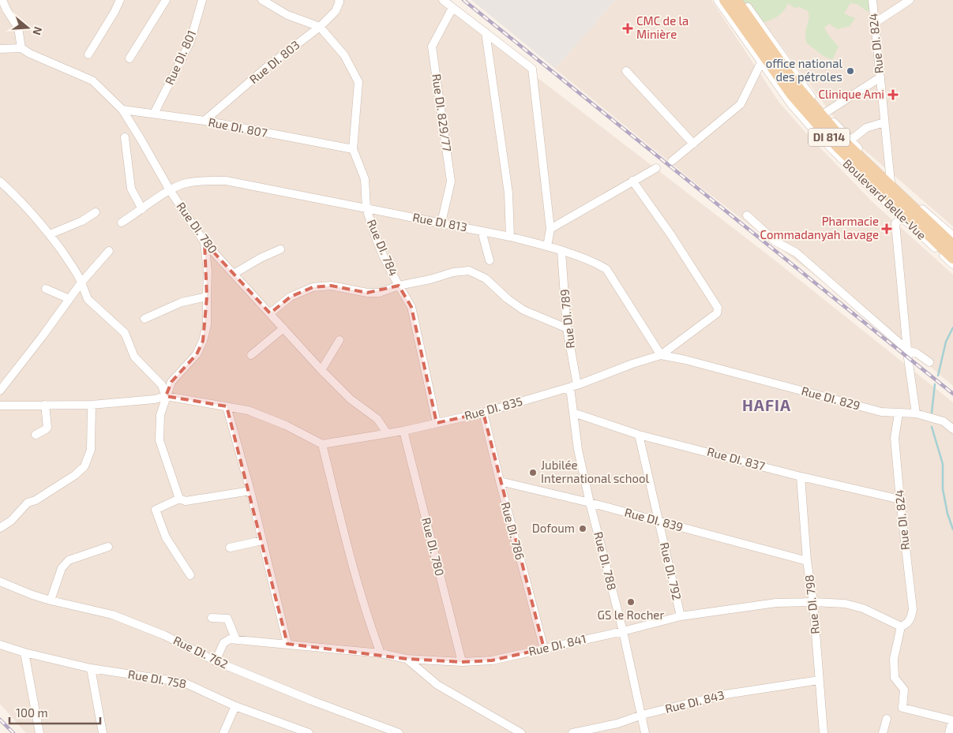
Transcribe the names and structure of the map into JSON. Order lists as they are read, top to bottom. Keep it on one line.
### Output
{"streets":{"main road":["DI 814","Boulevard Belle-Vue"],"street":["Rue DI. 824","Rue DI. 801","Rue DI. 803","Rue DI. 829/77","Rue DI. 807","Rue DI 813","Rue DI. 780","Rue DI. 784","Rue DI. 789","Rue DI. 829","Rue DI. 835","Rue DI. 837","Rue DI. 839","Rue DI. 786","Rue DI. 788","Rue DI. 792","Rue DI. 798","Rue DI. 841","Rue DI. 762","Rue DI. 758","Rue DI. 843"]},"crossings":[["Rue DI. 824","Boulevard Belle-Vue"],["Rue DI. 824","Rue DI. 829"],["Rue DI. 824","Rue DI. 837"],["Rue DI. 824","Rue DI. 841"],["Rue DI. 801","Rue DI. 807"],["Rue DI. 803","Rue DI. 807"],["Rue DI. 803","Rue DI. 784"],["Rue DI. 829/77","Rue DI 813"],["Rue DI. 807","Rue DI. 780"],["Rue DI. 807","Rue DI. 784"],["Rue DI 813","Rue DI. 780"],["Rue DI 813","Rue DI. 784"],["Rue DI 813","Rue DI. 789"],["Rue DI 813","Rue DI. 829"],["Rue DI 813","Rue DI. 835"],["Rue DI. 780","Rue DI. 835"],["Rue DI. 780","Rue DI. 841"],["Rue DI. 784","Rue DI. 835"],["Rue DI. 789","Rue DI. 835"],["Rue DI. 789","Rue DI. 788"],["Rue DI. 829","Rue DI. 835"],["Rue DI. 835","Rue DI. 786"],["Rue DI. 835","Rue DI. 788"],["Rue DI. 837","Rue DI. 788"],["Rue DI. 837","Rue DI. 792"],["Rue DI. 837","Rue DI. 798"],["Rue DI. 839","Rue DI. 786"],["Rue DI. 839","Rue DI. 788"],["Rue DI. 839","Rue DI. 792"],["Rue DI. 839","Rue DI. 798"],["Rue DI. 786","Rue DI. 841"],["Rue DI. 788","Rue DI. 841"],["Rue DI. 788","Rue DI. 843"],["Rue DI. 792","Rue DI. 841"],["Rue DI. 798","Rue DI. 841"],["Rue DI. 798","Rue DI. 843"]],"districts":["HAFIA"],"places":{"health":["CMC de la Minière","Clinique Ami","Pharmacie Commadanyah lavage"],"other":["office national des pétroles","Jubilée International school","Dofoum","GS le Rocher"]},"scale_bar":"100 m","north":"right"}
